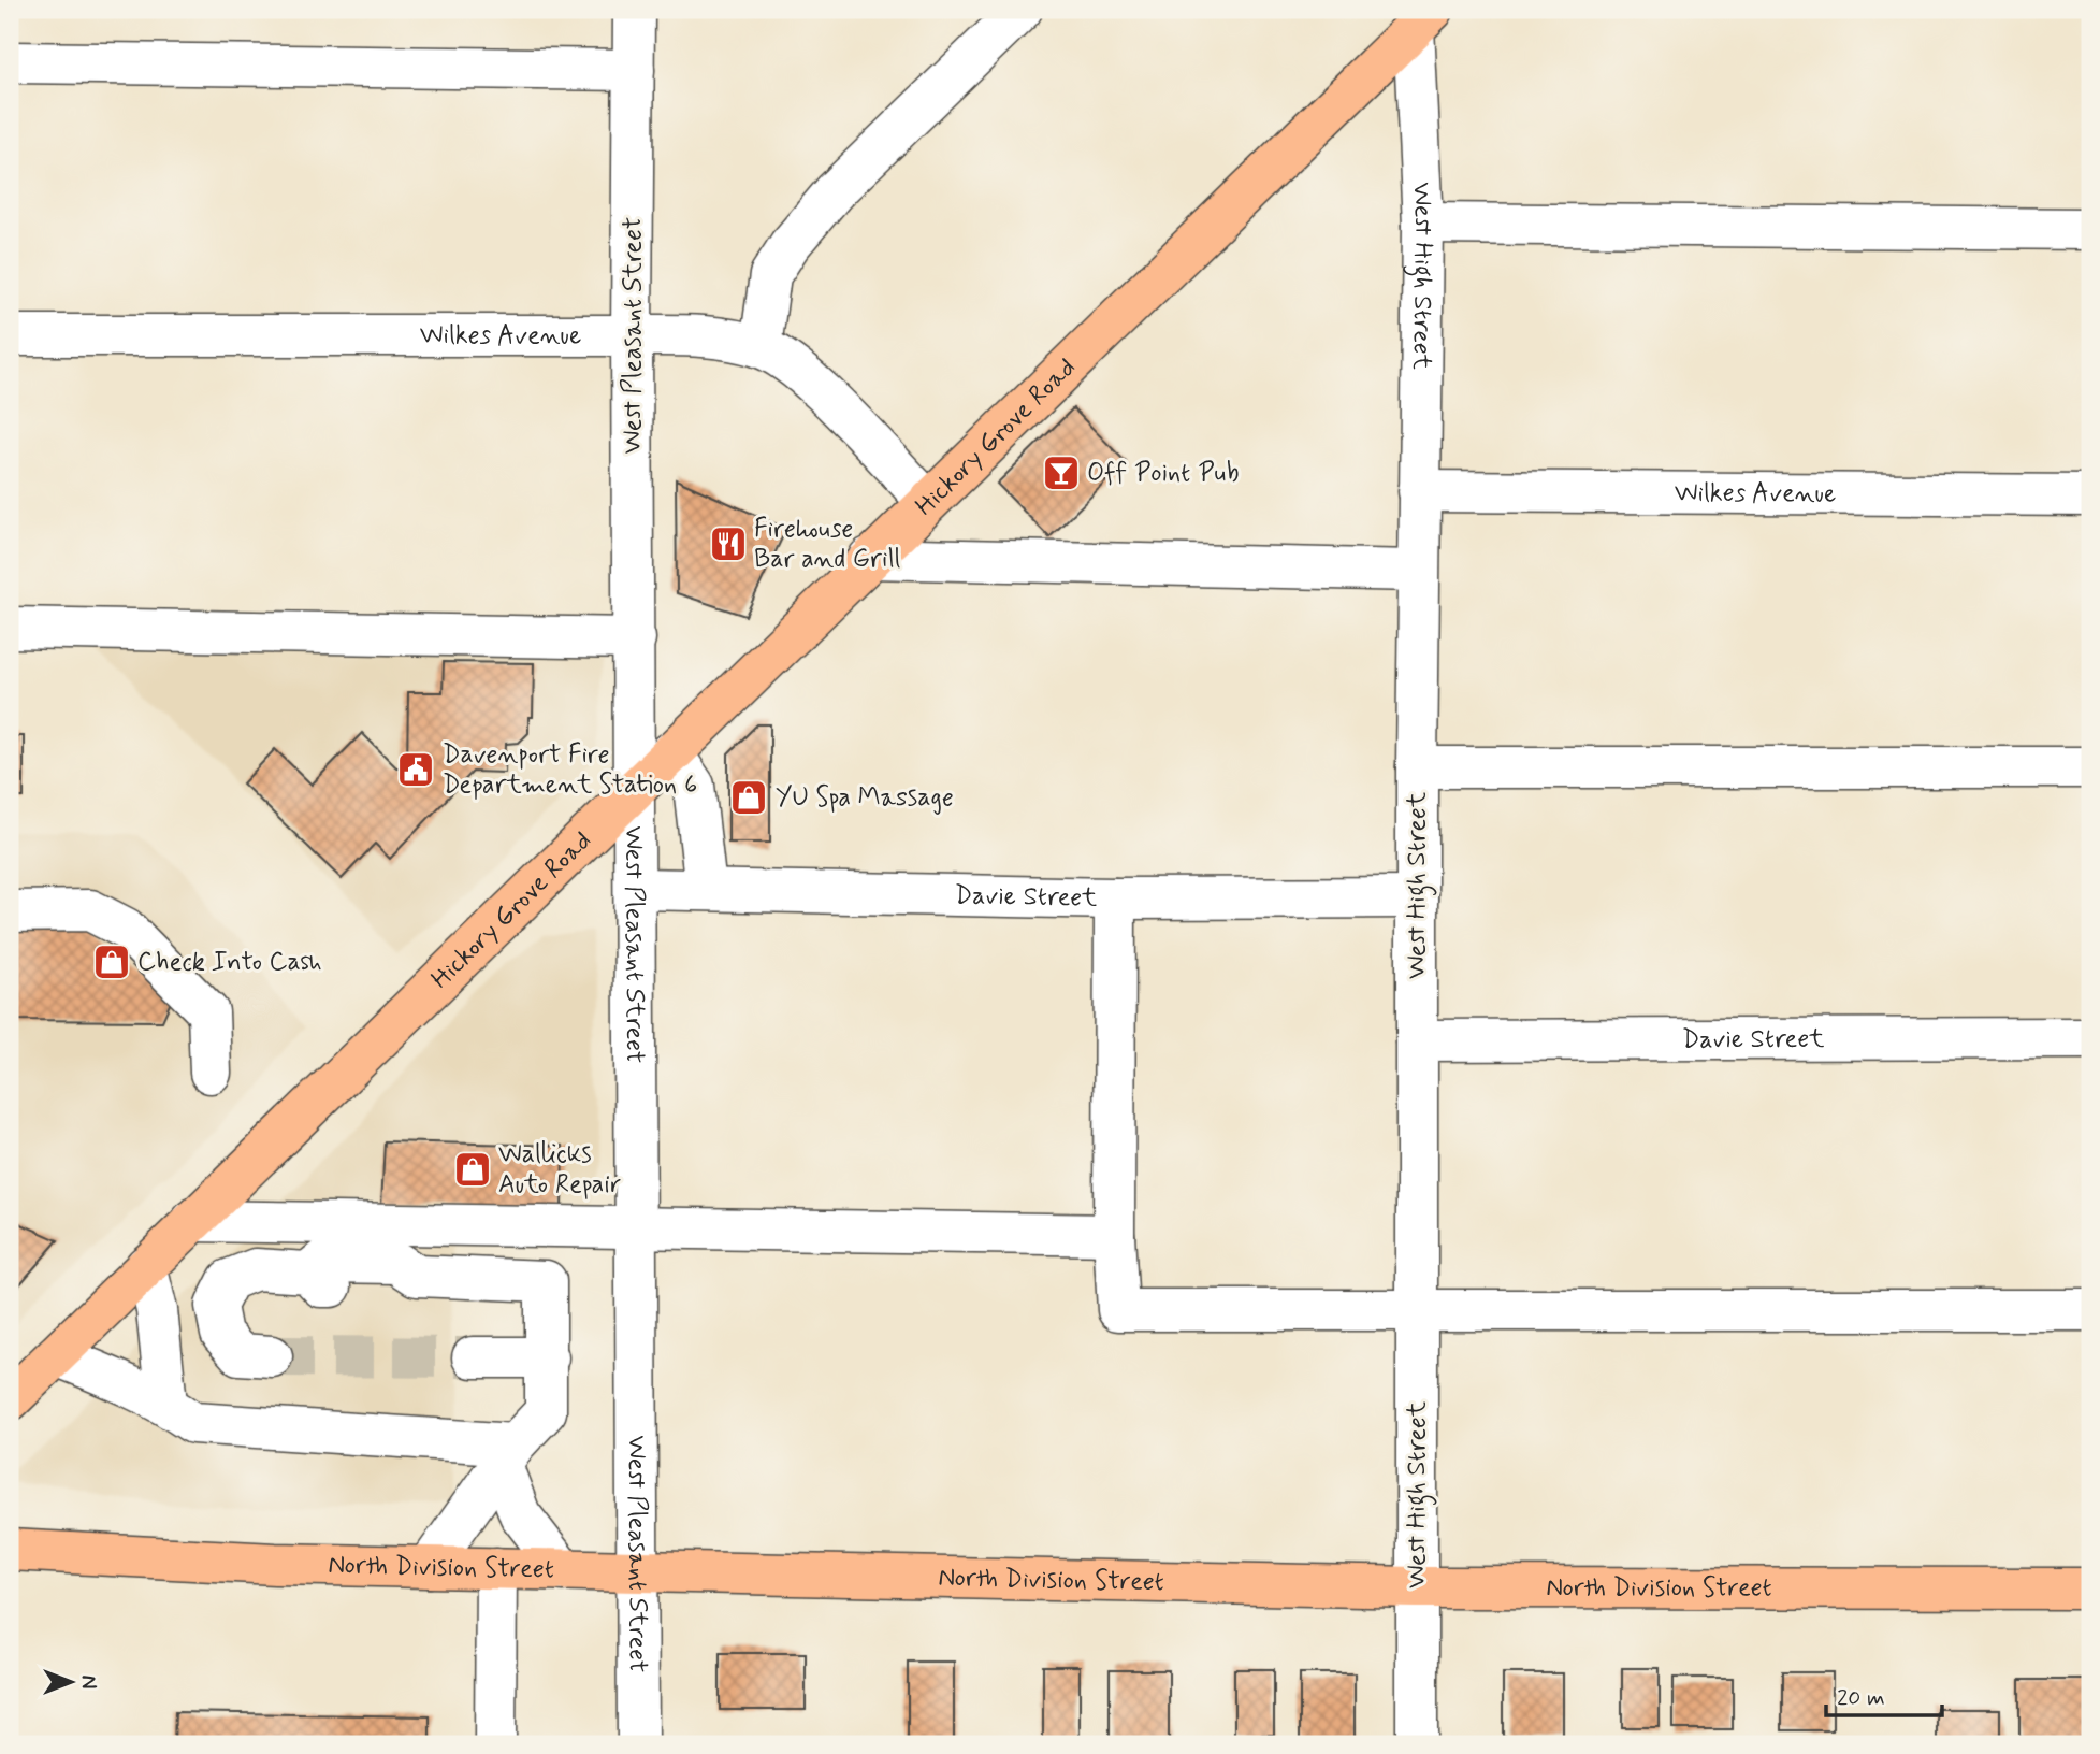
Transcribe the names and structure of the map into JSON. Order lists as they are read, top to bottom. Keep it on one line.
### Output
{"streets":{"main road":["Hickory Grove Road","North Division Street"],"street":["West High Street","Wilkes Avenue","West Pleasant Street","Davie Street"]},"crossings":[["West High Street","Wilkes Avenue"],["West High Street","Hickory Grove Road"],["West High Street","Davie Street"],["West High Street","North Division Street"],["Wilkes Avenue","West Pleasant Street"],["Wilkes Avenue","Hickory Grove Road"],["West Pleasant Street","Hickory Grove Road"],["West Pleasant Street","Davie Street"],["West Pleasant Street","North Division Street"]],"places":{"bar":["Off Point Pub"],"restaurant":["Firehouse Bar and Grill"],"public building":["Davenport Fire Department Station 6"],"shop":["YU Spa Massage","Check Into Cash","Wallicks Auto Repair"]},"scale_bar":"20 m","north":"right"}
